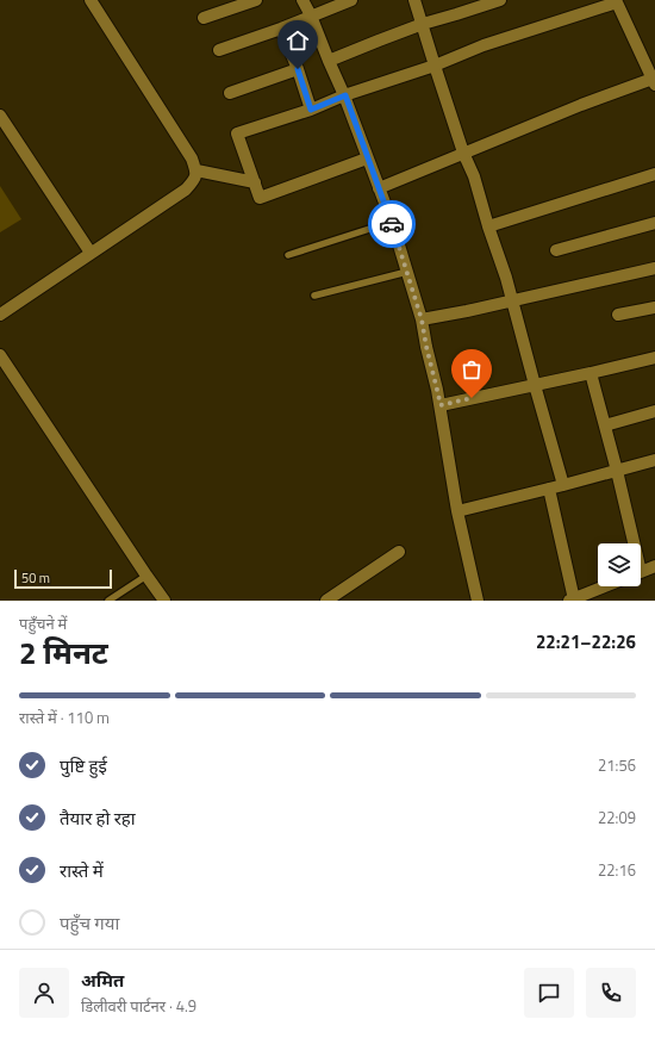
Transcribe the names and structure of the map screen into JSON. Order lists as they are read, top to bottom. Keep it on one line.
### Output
{"scale_bar":"50 m","page":{"scale":"50 m","heading":["2 मिनट","पहुँचने में","22:21–22:26"],"panel":["अमित","डिलीवरी पार्टनर · 4.9"],"bar":"रास्ते में · 110 m","list":[["पुष्टि हुई","21:56"],["तैयार हो रहा","22:09"],["रास्ते में","22:16"],"पहुँच गया"]}}
